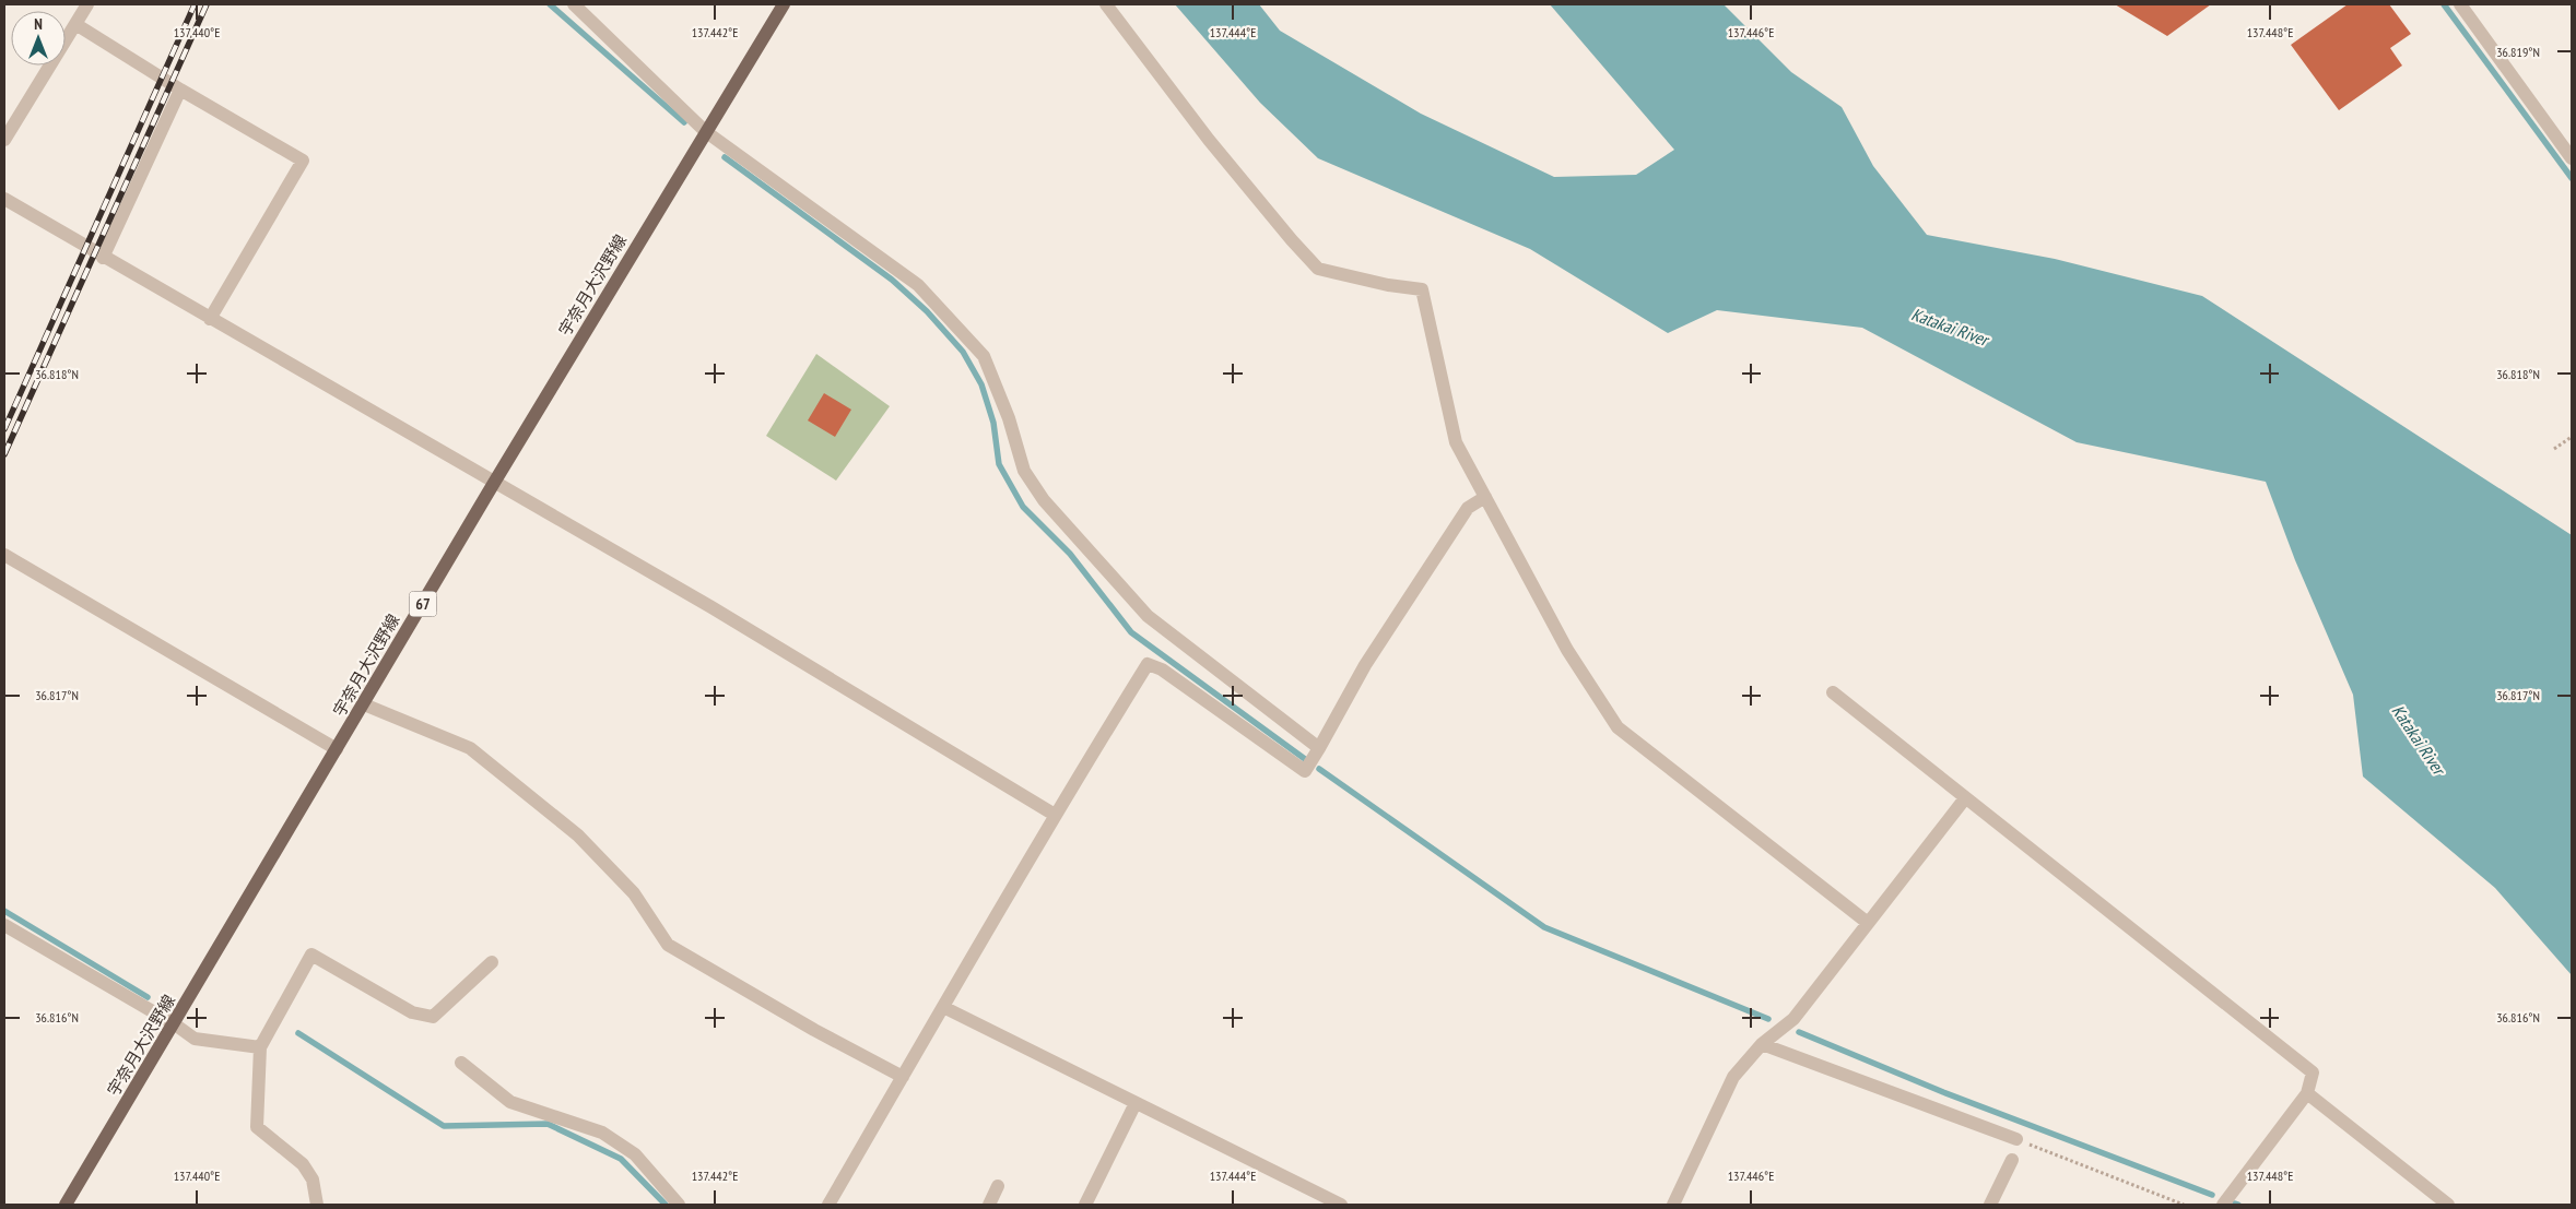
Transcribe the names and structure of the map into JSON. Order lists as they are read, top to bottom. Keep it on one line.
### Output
{"streets":{"main road":["宇奈月大沢野線","67"]},"water":["Katakai River"],"north":"top","coordinates":["137.440°E","137.442°E","137.444°E","137.446°E","137.448°E","36.819°N","36.818°N","36.817°N","36.816°N"]}
